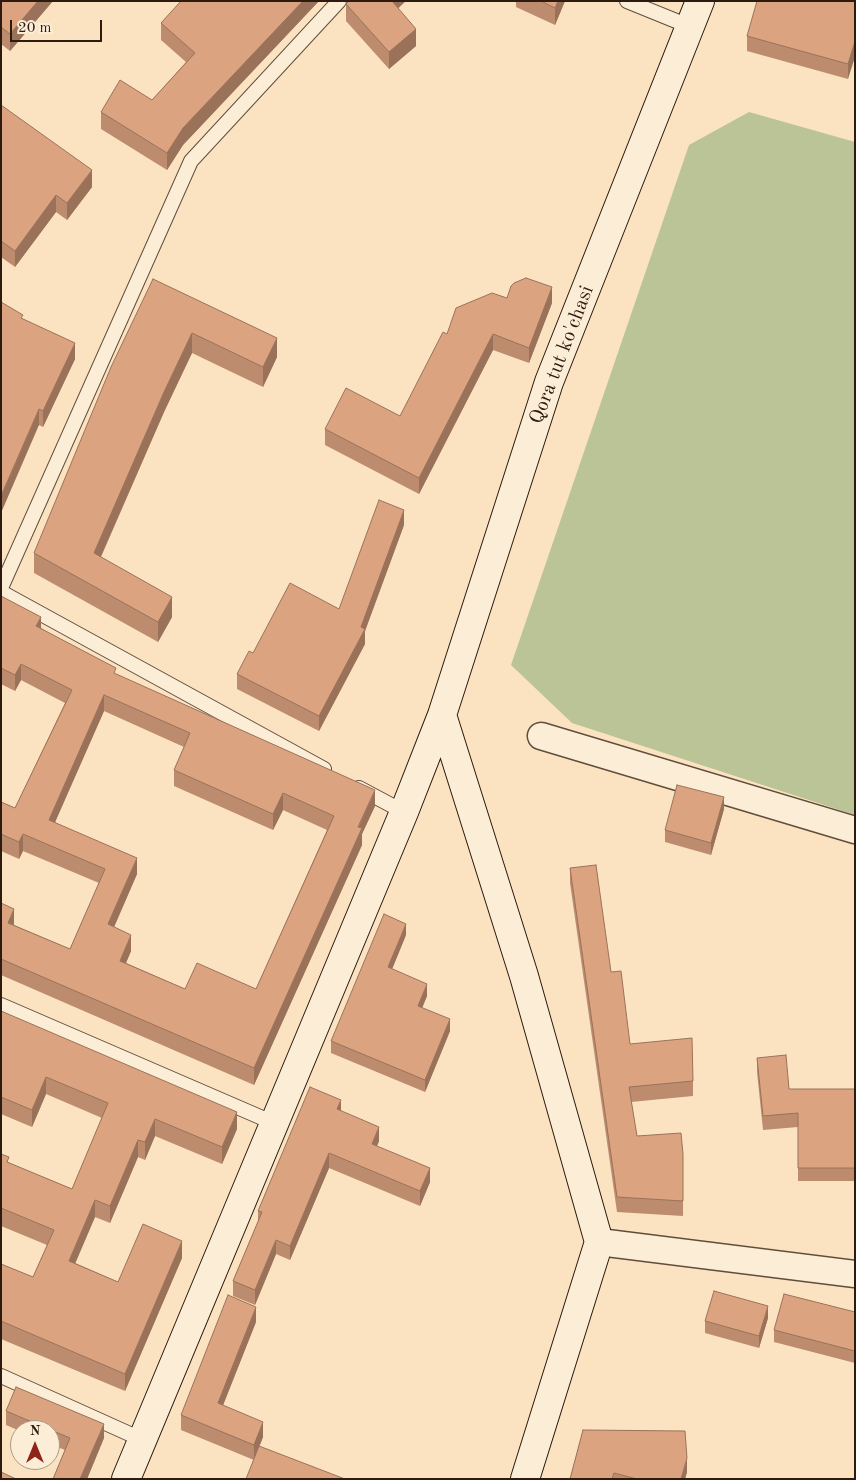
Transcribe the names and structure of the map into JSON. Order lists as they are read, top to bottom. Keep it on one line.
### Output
{"streets":{"street":["Qora tut ko'chasi"]},"scale_bar":"20 m","north":"top"}
